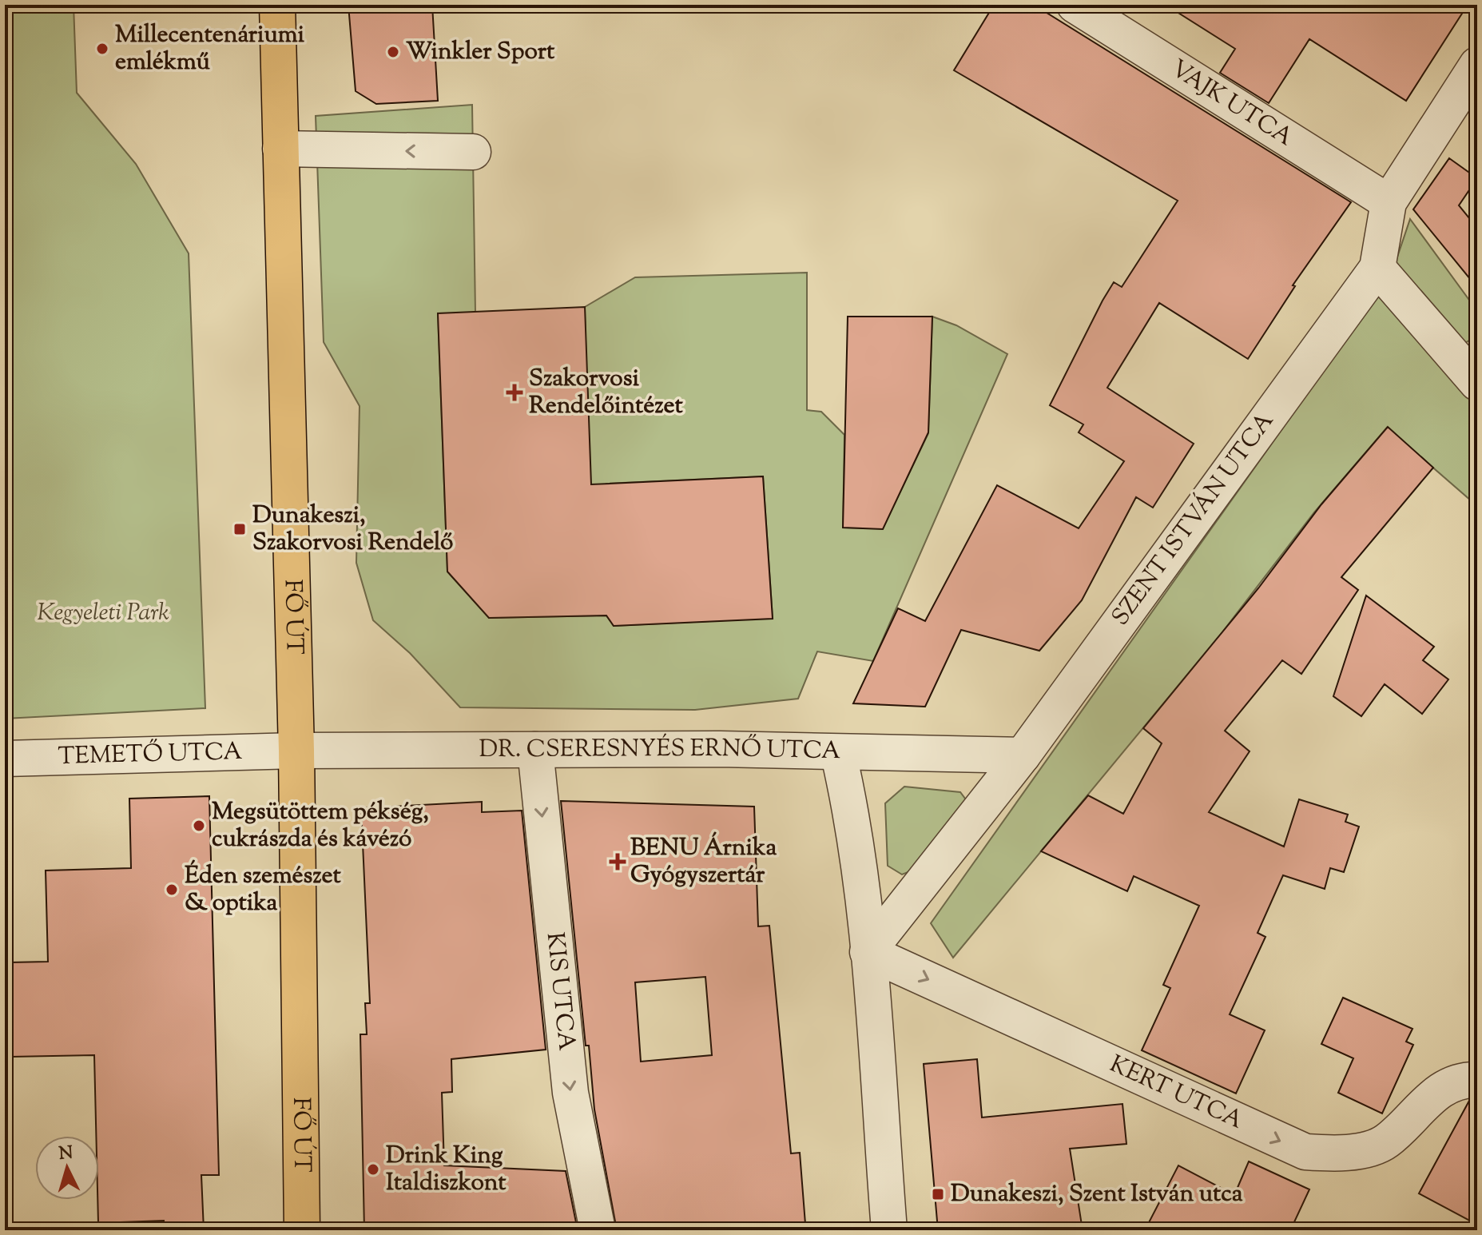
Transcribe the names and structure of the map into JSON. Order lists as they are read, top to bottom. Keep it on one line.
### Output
{"streets":{"main road":["FŐ ÚT"],"street":["VAJK UTCA","SZENT ISTVÁN UTCA","DR. CSERESNYÉS ERNŐ UTCA","TEMETŐ UTCA","KIS UTCA","KERT UTCA"]},"crossings":[["VAJK UTCA","SZENT ISTVÁN UTCA"],["SZENT ISTVÁN UTCA","DR. CSERESNYÉS ERNŐ UTCA"],["SZENT ISTVÁN UTCA","KERT UTCA"],["FŐ ÚT","DR. CSERESNYÉS ERNŐ UTCA"],["FŐ ÚT","TEMETŐ UTCA"],["DR. CSERESNYÉS ERNŐ UTCA","TEMETŐ UTCA"],["DR. CSERESNYÉS ERNŐ UTCA","KIS UTCA"]],"one_way":["KERT UTCA"],"parks":["Kegyeleti Park"],"places":{"other":["Millecentenáriumi emlékmű","Winkler Sport","Megsütöttem pékség, cukrászda és kávézó","Éden szemészet & optika","Drink King Italdiszkont"],"health":["Szakorvosi Rendelőintézet","BENU Árnika Gyógyszertár"],"transit":["Dunakeszi, Szakorvosi Rendelő","Dunakeszi, Szent István utca"]},"north":"top"}
